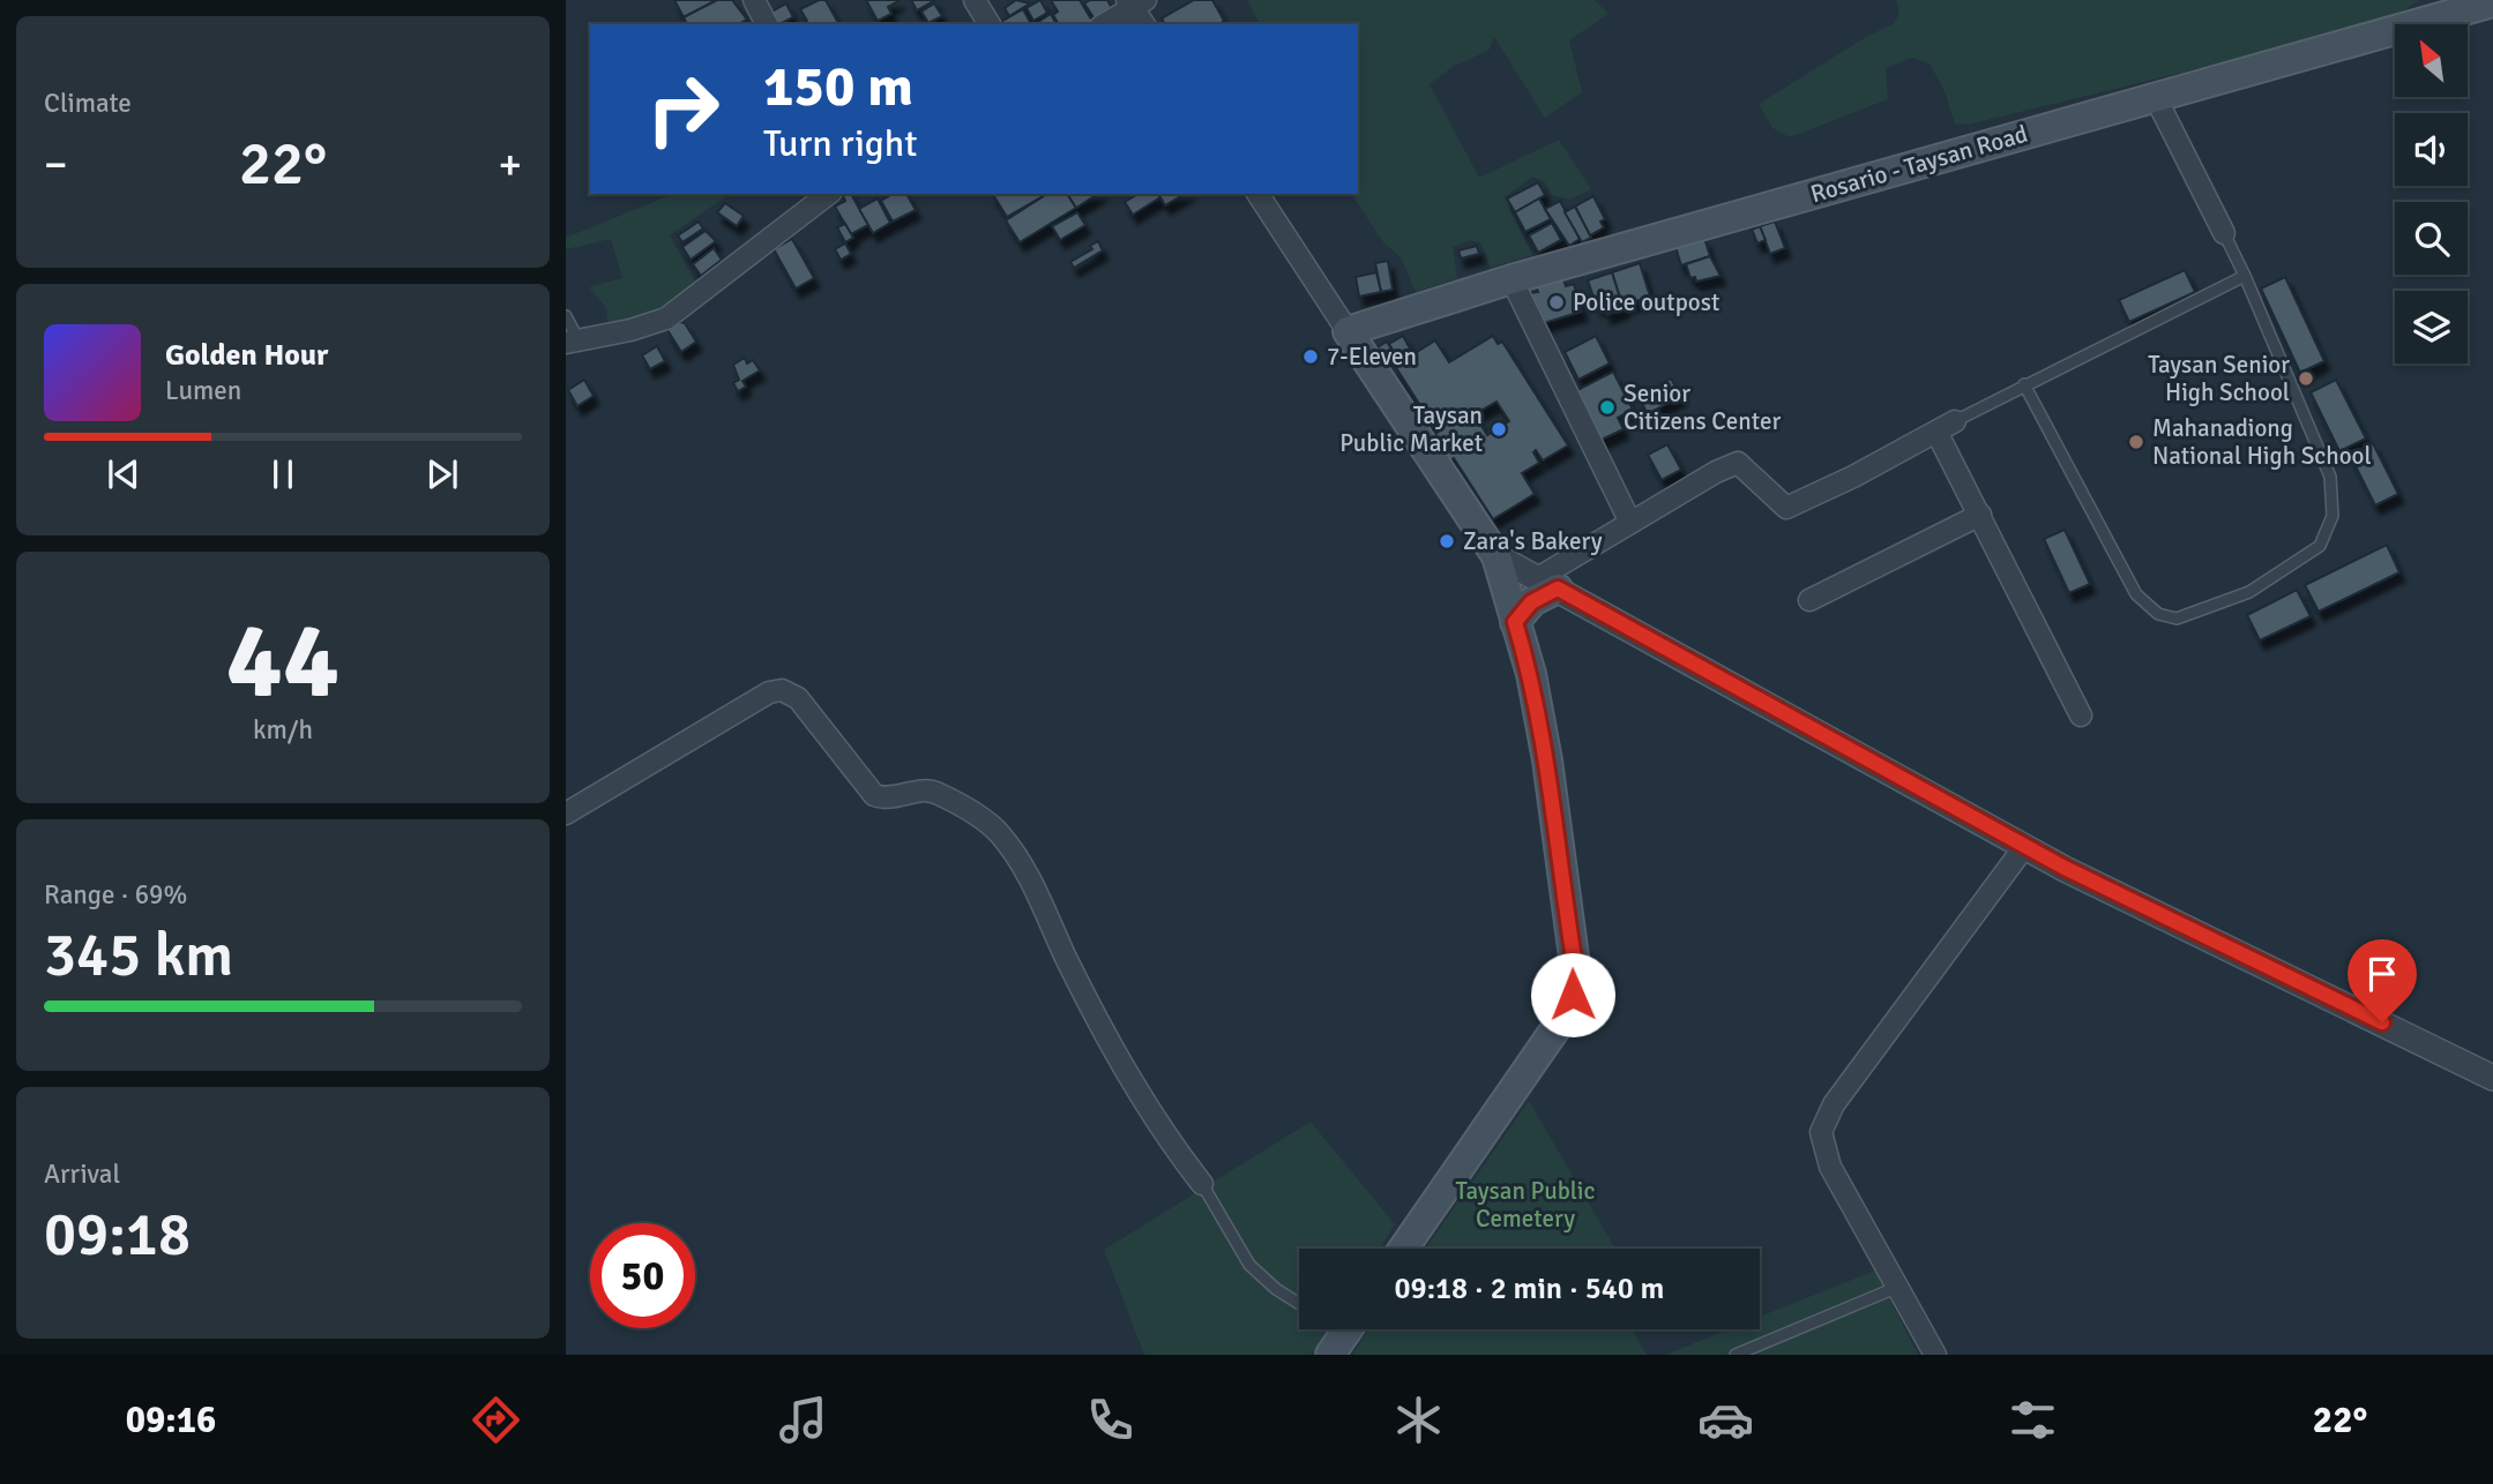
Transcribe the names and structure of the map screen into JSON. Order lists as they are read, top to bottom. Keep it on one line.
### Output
{"streets":{"main road":["Rosario - Taysan Road"]},"parks":["Taysan Public Cemetery"],"places":["Police outpost","7-Eleven","Taysan Senior High School","Senior Citizens Center","Taysan Public Market","Mahanadiong National High School","Zara's Bakery"],"north":"top left","page":{"tile":["Climate",["44","km/h"],["Range · 69%","345 km"],["Arrival","09:18"]],"turn":["150 m","Turn right"],"heat":["−","22°","+"],"song":["Golden Hour","Lumen"],"limit":"50","trip":"09:18 · 2 min · 540 m","tabs":["09:16","22°"]}}
